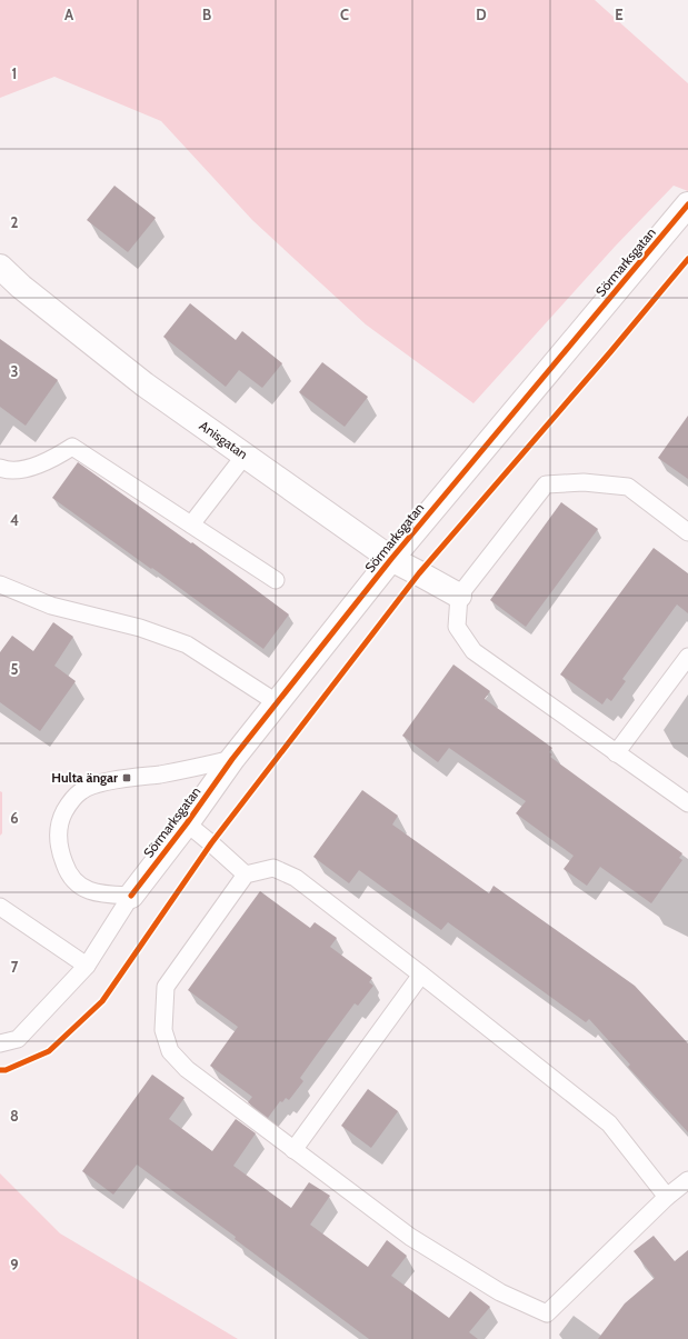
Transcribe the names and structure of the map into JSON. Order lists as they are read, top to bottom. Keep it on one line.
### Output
{"streets":{"street":["Sörmarksgatan","Anisgatan"]},"crossings":[["Sörmarksgatan","Anisgatan"]],"places":{"transit":["Hulta ängar"]},"grid":{"columns":["A","B","C","D","E"],"rows":["1","2","3","4","5","6","7","8","9"]}}
